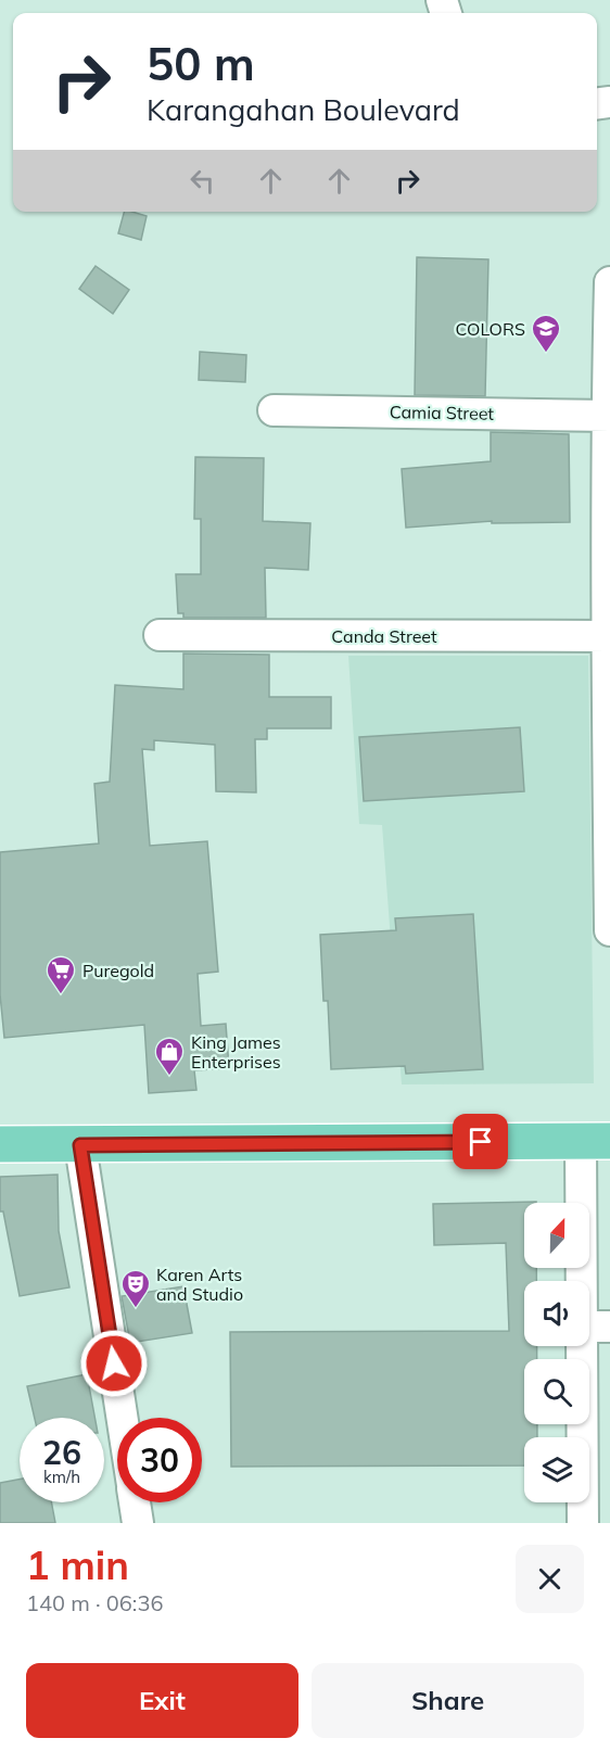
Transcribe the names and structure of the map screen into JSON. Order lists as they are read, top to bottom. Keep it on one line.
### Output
{"streets":{"street":["Camia Street","Canda Street"]},"places":{"school or university":["COLORS"],"supermarket":["Puregold"],"shop":["King James Enterprises"],"theatre":["Karen Arts and Studio"]},"north":"top","page":{"turn":["50 m","Karangahan Boulevard"],"speed":"26 km/h","limit":"30","heading":["1 min","140 m · 06:36"],"buttons":["Exit","Share"]}}
